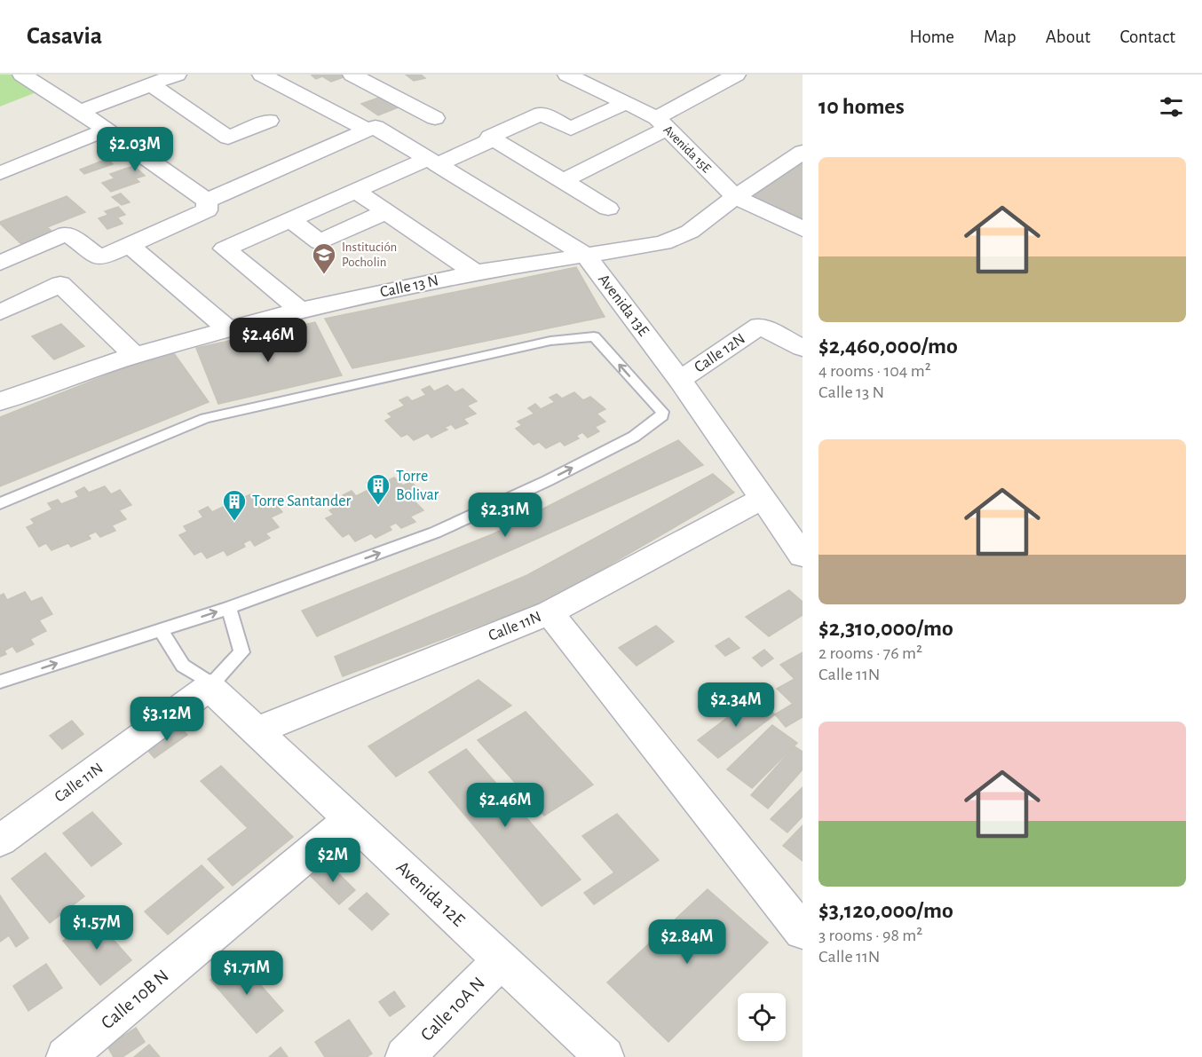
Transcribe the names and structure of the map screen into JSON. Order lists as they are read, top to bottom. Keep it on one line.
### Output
{"streets":{"street":["Avenida 15E","Calle 13 N","Avenida 13E","Calle 12N","Calle 11N","Avenida 12E","Calle 10B N","Calle 10A N"]},"crossings":[["Avenida 15E","Calle 13 N"],["Calle 13 N","Avenida 13E"],["Avenida 13E","Calle 12N"],["Avenida 13E","Calle 11N"],["Calle 11N","Avenida 12E"],["Avenida 12E","Calle 10B N"],["Avenida 12E","Calle 10A N"]],"places":{"school or university":["Institución Pocholin"],"building":["Torre Bolivar","Torre Santander"]},"page":{"header":"Casavia","nav":["Home","Map","About","Contact"],"heading":"10 homes","price":["$2.03M","$2.46M","$2.31M","$2.34M","$3.12M","$2.46M","$2M","$1.57M","$2.84M","$1.71M"],"list":[{"name":"$2,460,000/mo","note":"4 rooms · 104 m² · Calle 13 N"},{"name":"$2,310,000/mo","note":"2 rooms · 76 m² · Calle 11N"},{"name":"$3,120,000/mo","note":"3 rooms · 98 m² · Calle 11N"}]}}
